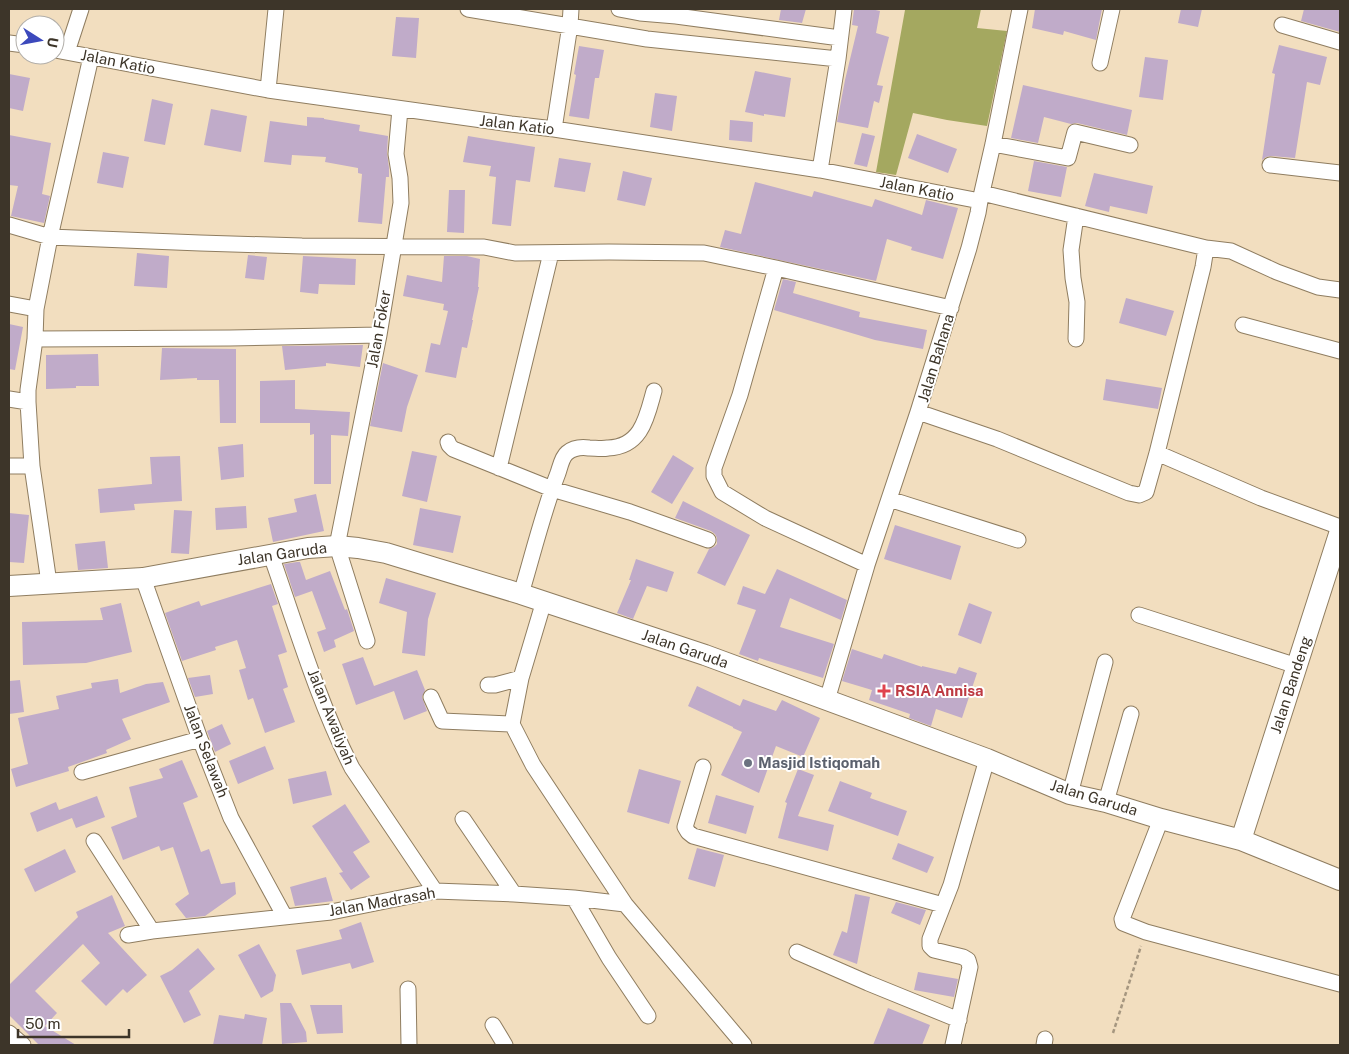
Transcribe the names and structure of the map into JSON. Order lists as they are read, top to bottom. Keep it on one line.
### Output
{"streets":{"street":["Jalan Katio","Jalan Foker","Jalan Bahana","Jalan Garuda","Jalan Bandeng","Jalan Awaliyah","Jalan Selawah","Jalan Madrasah"]},"crossings":[["Jalan Katio","Jalan Foker"],["Jalan Katio","Jalan Bahana"],["Jalan Foker","Jalan Garuda"],["Jalan Bahana","Jalan Garuda"],["Jalan Garuda","Jalan Bandeng"],["Jalan Garuda","Jalan Awaliyah"],["Jalan Garuda","Jalan Selawah"],["Jalan Awaliyah","Jalan Madrasah"],["Jalan Selawah","Jalan Madrasah"]],"places":{"health":["RSIA Annisa"],"other":["Masjid Istiqomah"]},"scale_bar":"50 m","north":"right"}
